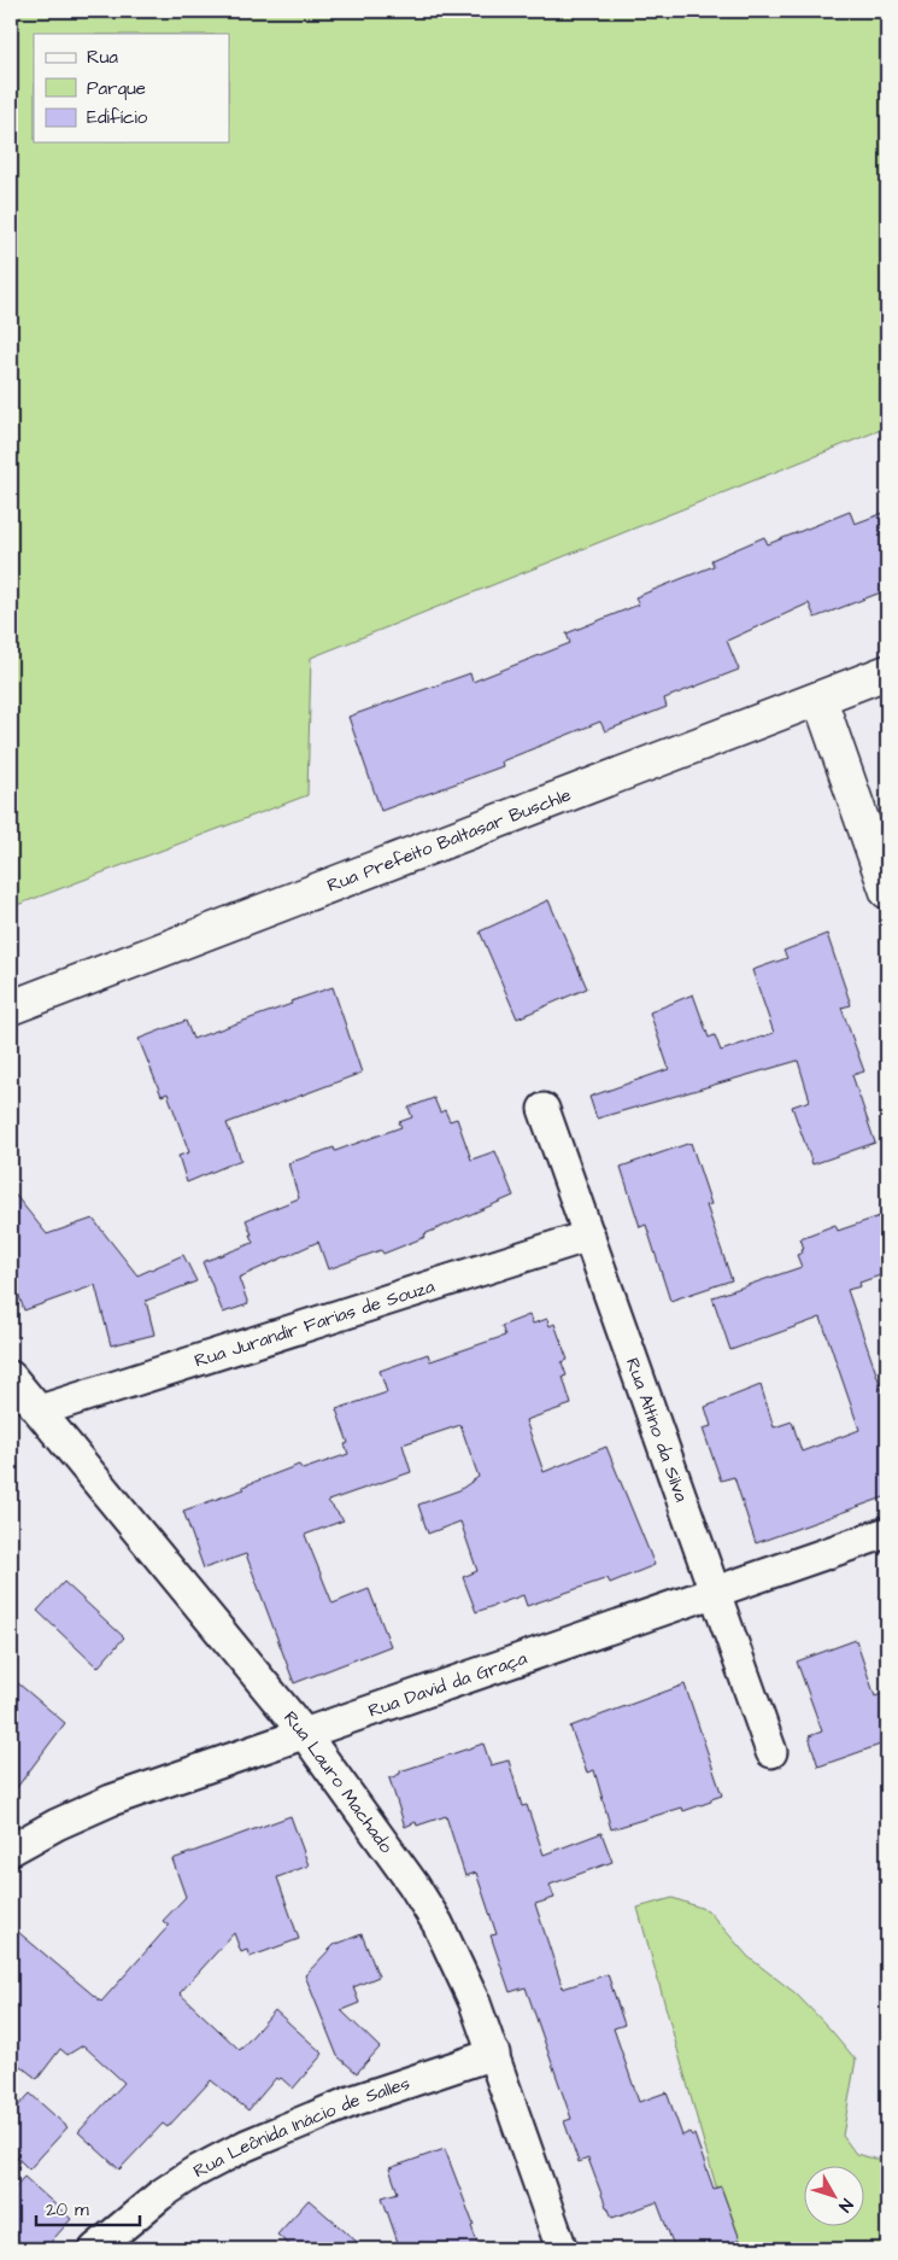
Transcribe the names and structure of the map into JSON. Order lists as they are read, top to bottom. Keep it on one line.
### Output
{"streets":{"main road":["Rua Prefeito Baltasar Buschle"],"street":["Rua Jurandir Farias de Souza","Rua Altino da Silva","Rua David da Graça","Rua Lauro Machado","Rua Leônida Inácio de Salles"]},"crossings":[["Rua Jurandir Farias de Souza","Rua Altino da Silva"],["Rua Jurandir Farias de Souza","Rua Lauro Machado"],["Rua Altino da Silva","Rua David da Graça"],["Rua David da Graça","Rua Lauro Machado"],["Rua Lauro Machado","Rua Leônida Inácio de Salles"]],"legend":["Rua","Parque","Edifício"],"scale_bar":"20 m","north":"bottom right"}
